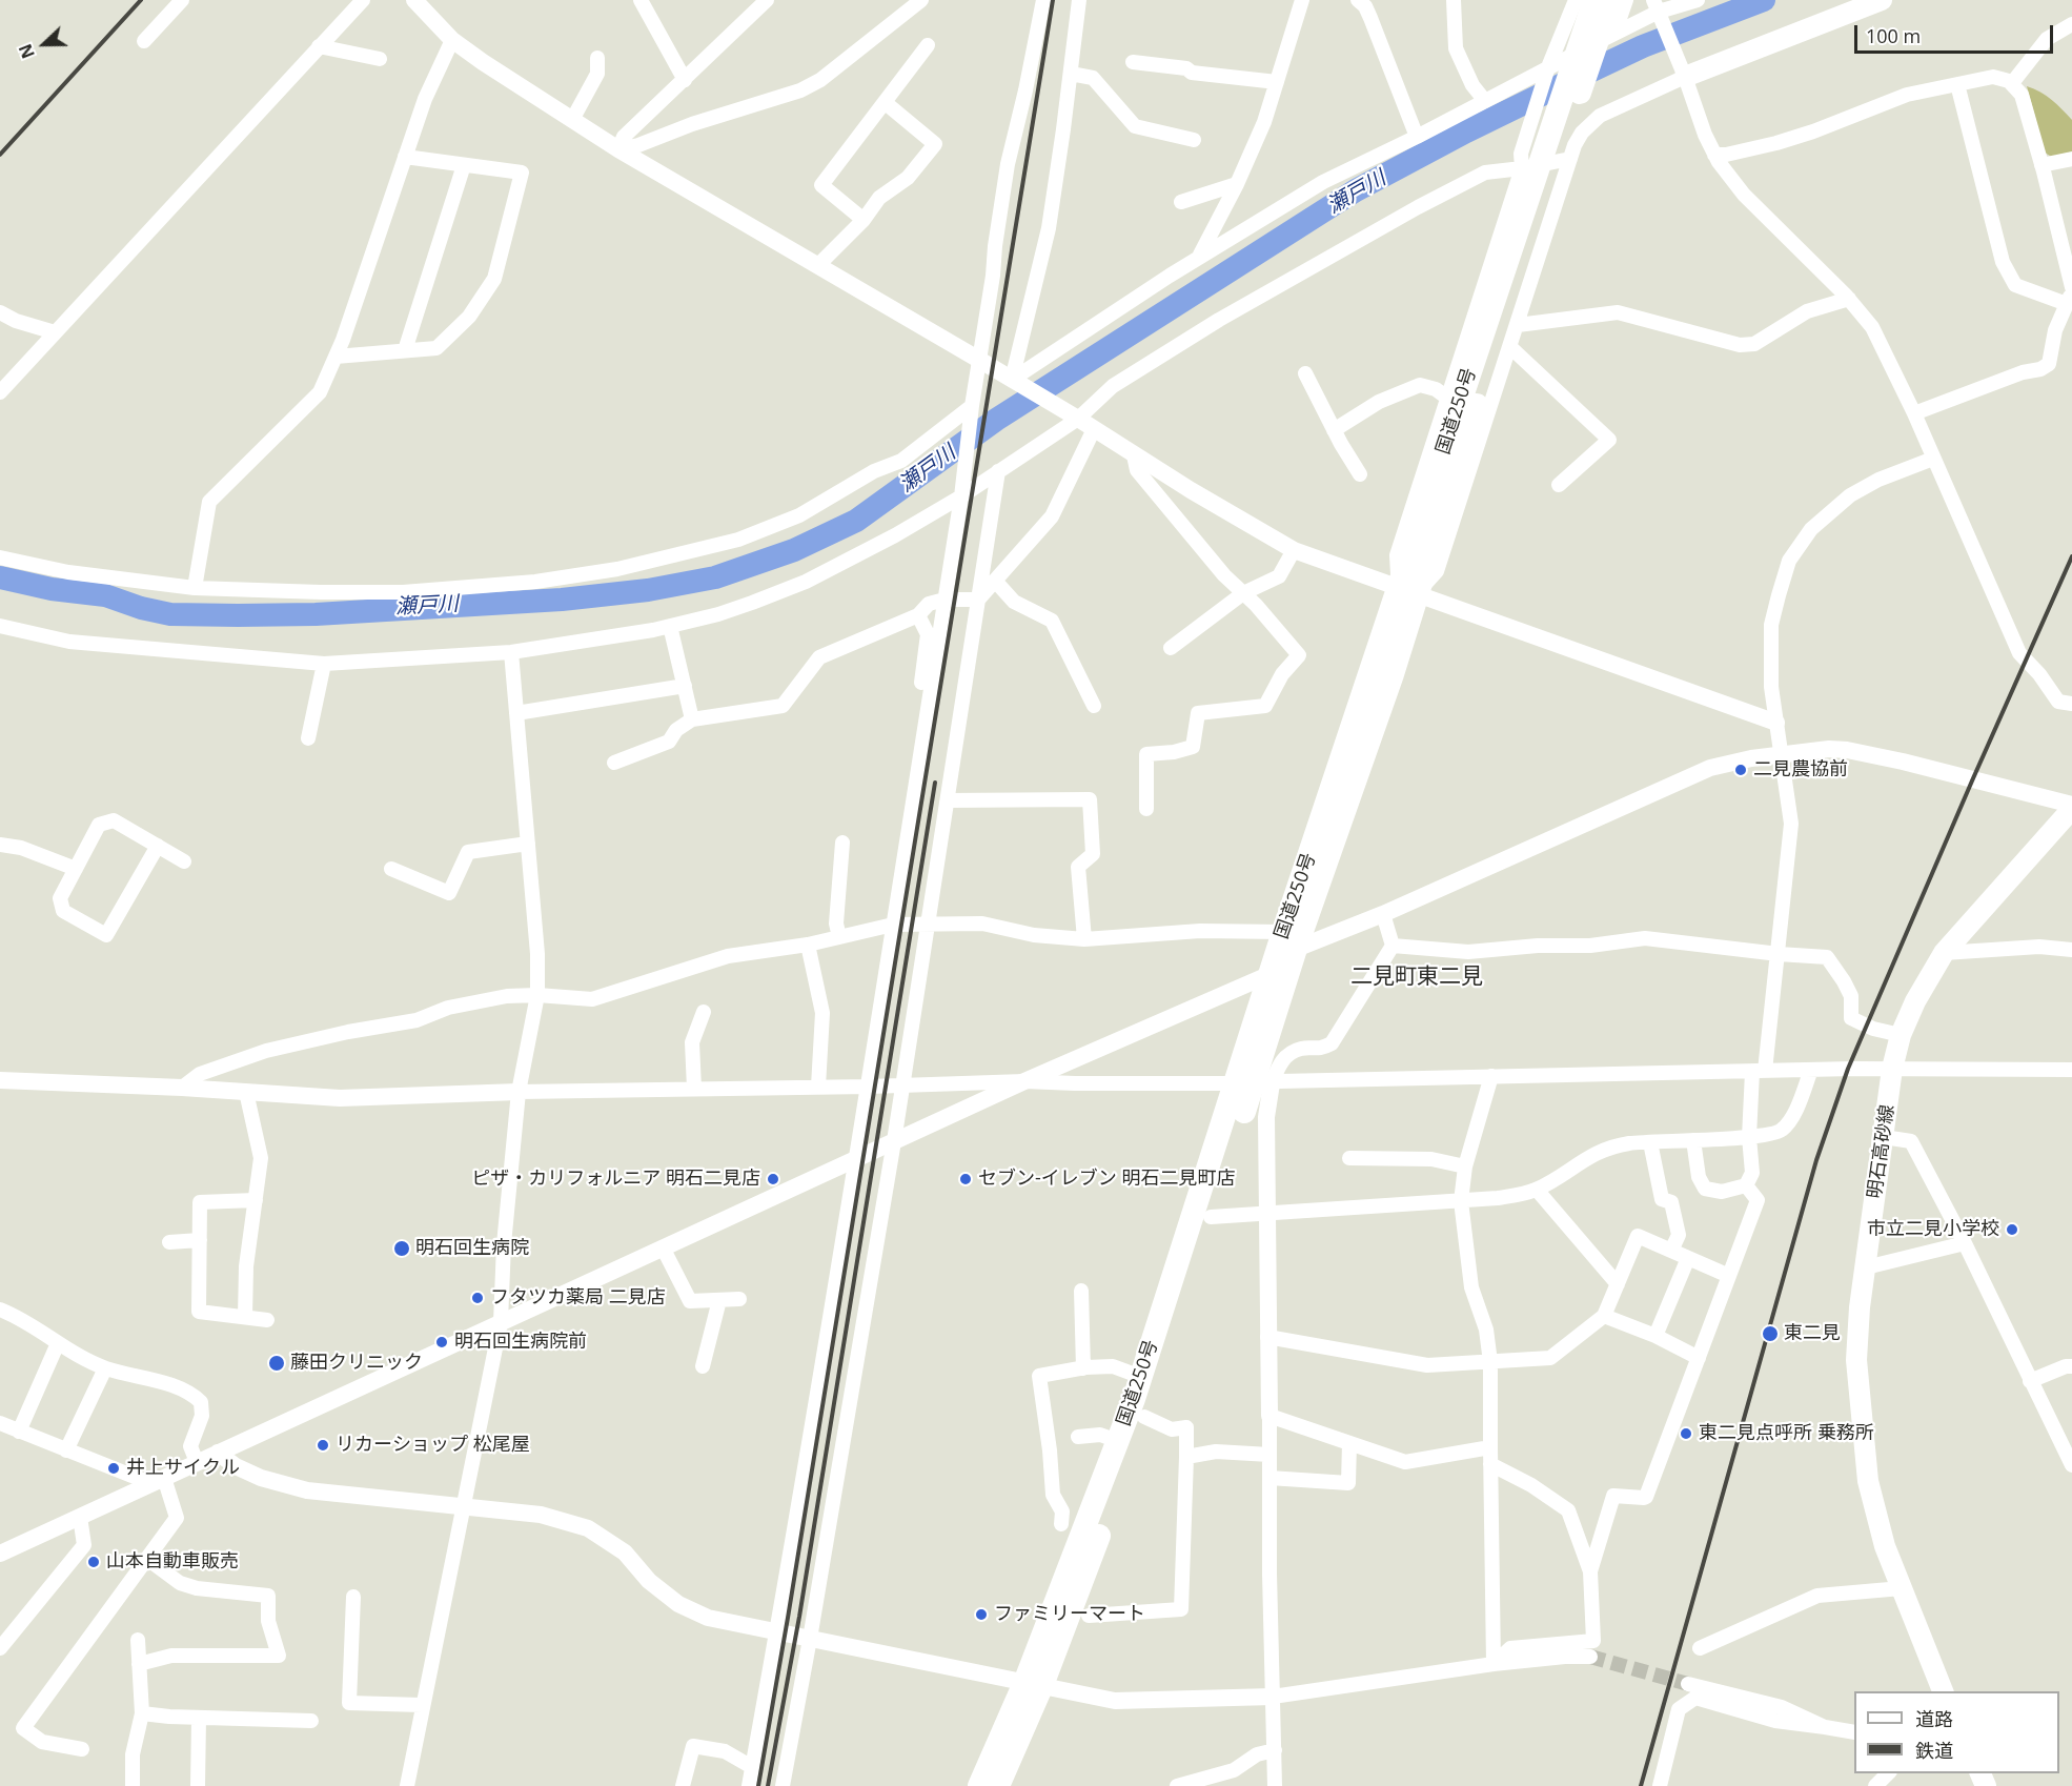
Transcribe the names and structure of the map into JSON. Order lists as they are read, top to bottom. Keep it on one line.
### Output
{"streets":{"highway":["国道250号"],"main road":["明石高砂線"]},"districts":["二見町東二見"],"water":["瀬戸川"],"places":["二見農協前","ピザ・カリフォルニア 明石二見店","セブン-イレブン 明石二見町店","市立二見小学校","明石回生病院","フタツカ薬局 二見店","東二見","明石回生病院前","藤田クリニック","東二見点呼所 乗務所","リカーショップ 松尾屋","井上サイクル","山本自動車販売","ファミリーマート"],"legend":["道路","鉄道"],"scale_bar":"100 m","north":"left"}
